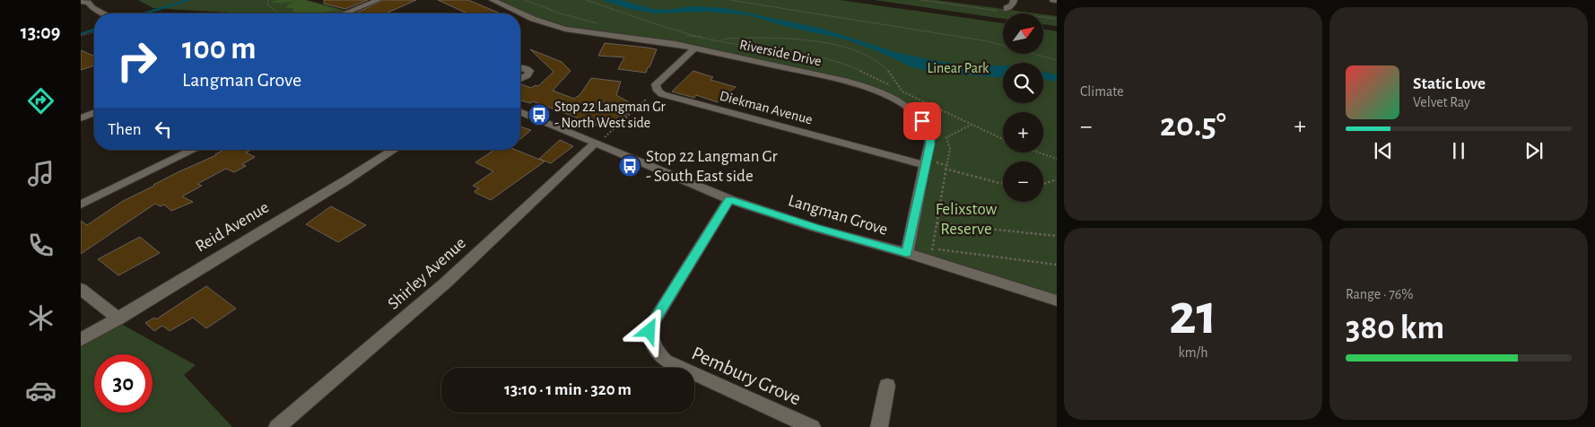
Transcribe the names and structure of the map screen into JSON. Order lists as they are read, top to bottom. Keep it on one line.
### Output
{"streets":{"street":["Riverside Drive","Diekman Avenue","Langman Grove","Reid Avenue","Shirley Avenue","Pembury Grove"]},"crossings":[["Riverside Drive","Diekman Avenue"],["Riverside Drive","Langman Grove"],["Langman Grove","Shirley Avenue"],["Langman Grove","Pembury Grove"]],"parks":["Linear Park","Felixstow Reserve"],"places":{"bus stop":["Stop 22 Langman Gr - North West side","Stop 22 Langman Gr - South East side"]},"north":"top right","page":{"tabs":"13:09","tile":["Climate",["21","km/h"],["Range · 76%","380 km"]],"map_buttons":["+","−"],"turn":["100 m","Langman Grove"],"song":["Static Love","Velvet Ray"],"then":"Then","heat":["−","20.5°","+"],"limit":"30","trip":"13:10 · 1 min · 320 m"}}
